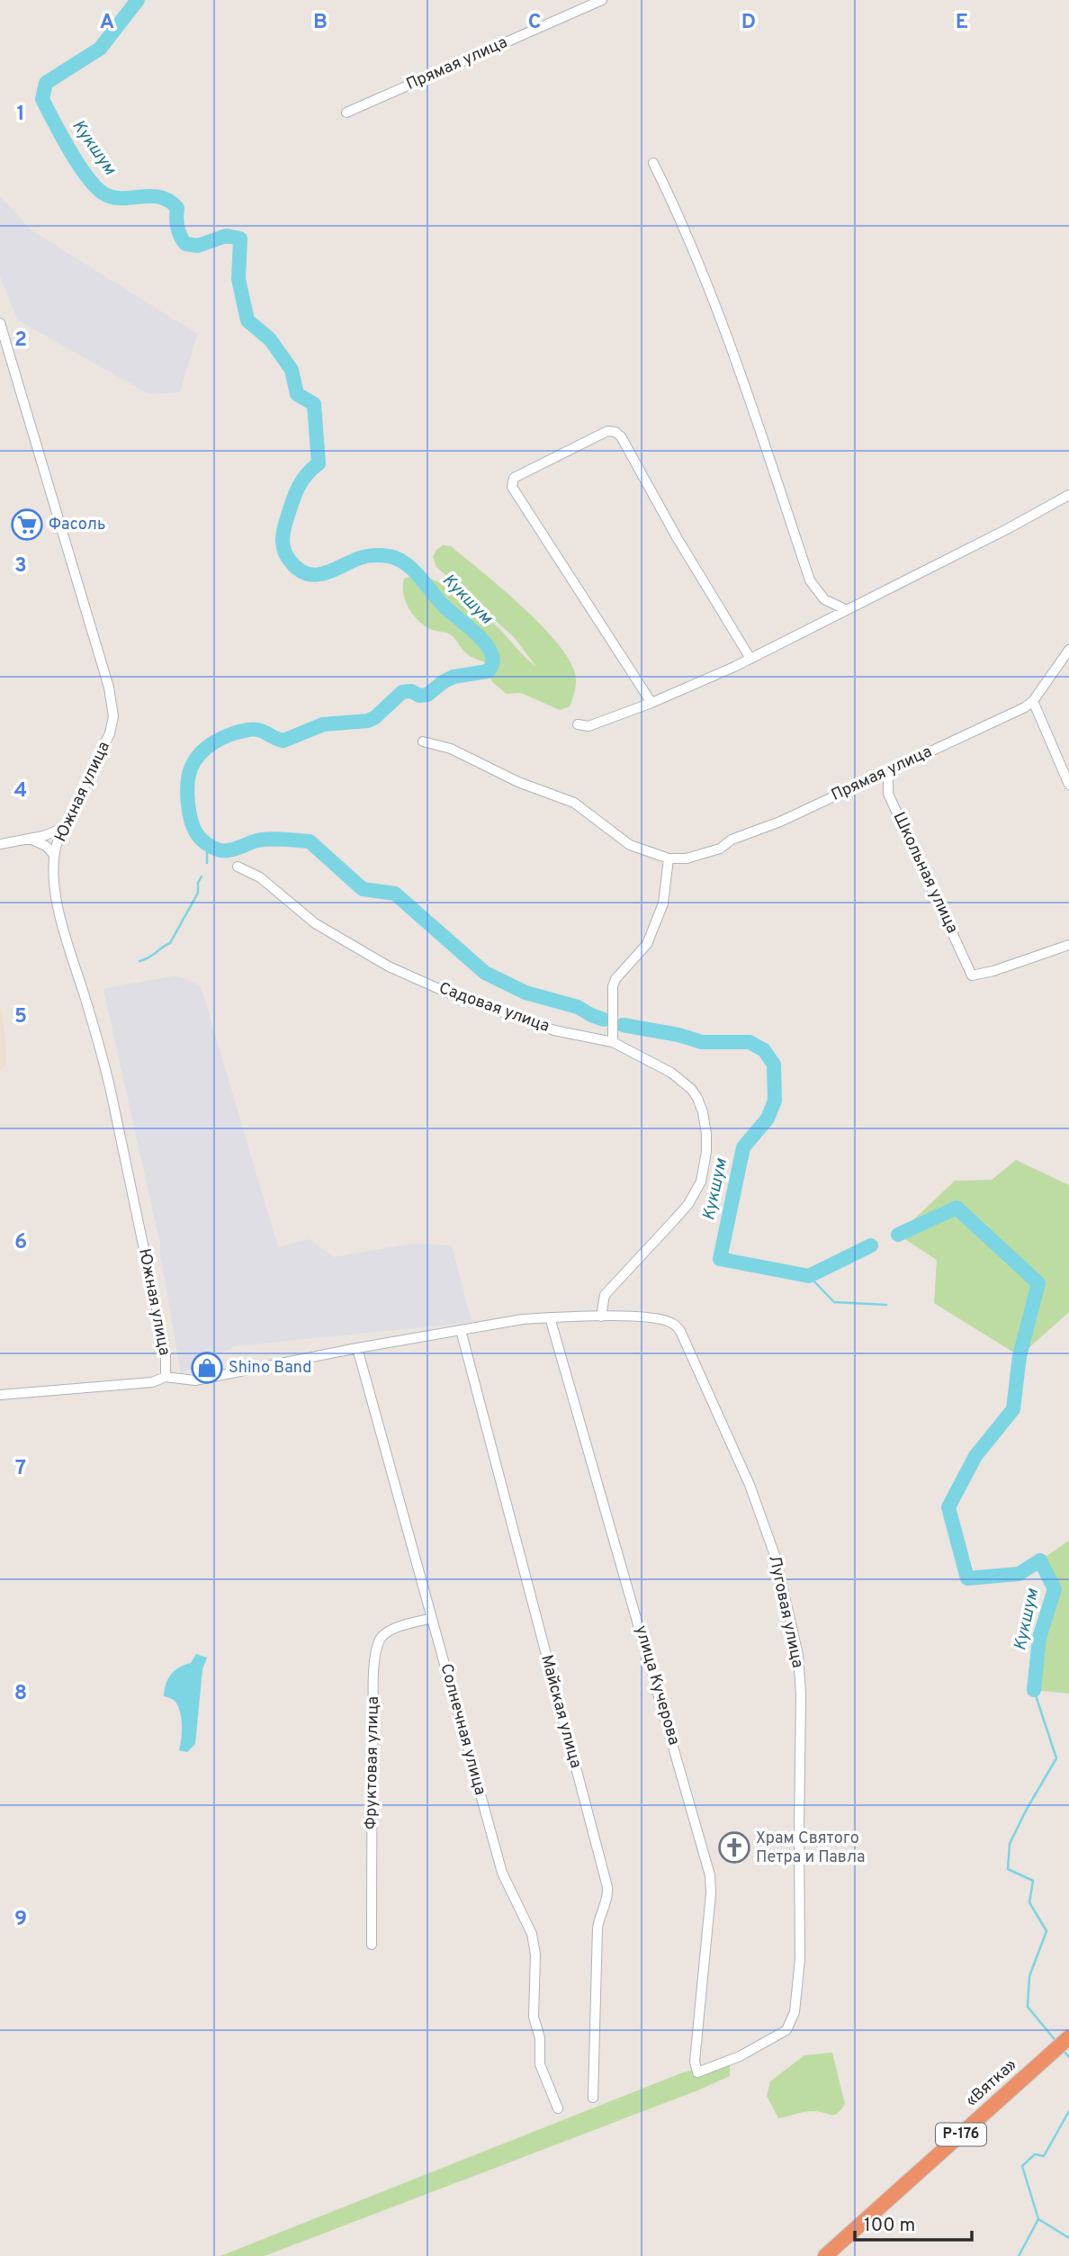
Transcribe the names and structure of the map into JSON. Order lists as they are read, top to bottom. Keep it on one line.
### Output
{"streets":{"highway":["«Вятка»","Р-176"],"street":["Прямая улица","Южная улица","Школьная улица","Садовая улица","Луговая улица","улица Кучерова","Майская улица","Солнечная улица","Фруктовая улица"]},"crossings":[["Прямая улица","Школьная улица"],["Садовая улица","Луговая улица"],["Луговая улица","улица Кучерова"],["Солнечная улица","Фруктовая улица"]],"water":["Кукшум"],"places":{"supermarket":["Фасоль"],"shop":["Shino Band"],"church":["Храм Святого Петра и Павла"]},"scale_bar":"100 m","grid":{"columns":["A","B","C","D","E"],"rows":["1","2","3","4","5","6","7","8","9"]}}
